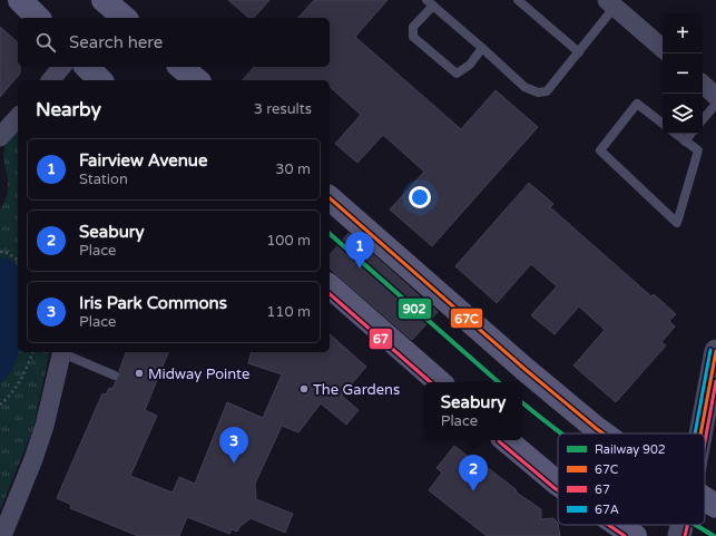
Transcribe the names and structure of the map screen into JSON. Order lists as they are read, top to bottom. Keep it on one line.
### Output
{"places":["Midway Pointe","The Gardens"],"lines":["transit line 67C","rail line 902","transit line 67","transit line 67A"],"legend":["Railway 902","67C","67","67A"],"page":{"map_buttons":["+","−"],"search":"Search here","heading":["Nearby","3 results"],"list":[{"mark":"1","name":"Fairview Avenue","note":"Station","value":"30 m"},{"mark":"2","name":"Seabury","note":"Place","value":"100 m"},{"mark":"3","name":"Iris Park Commons","note":"Place","value":"110 m"}],"pins":["1","3","2"],"popup":["Seabury","Place"]}}
